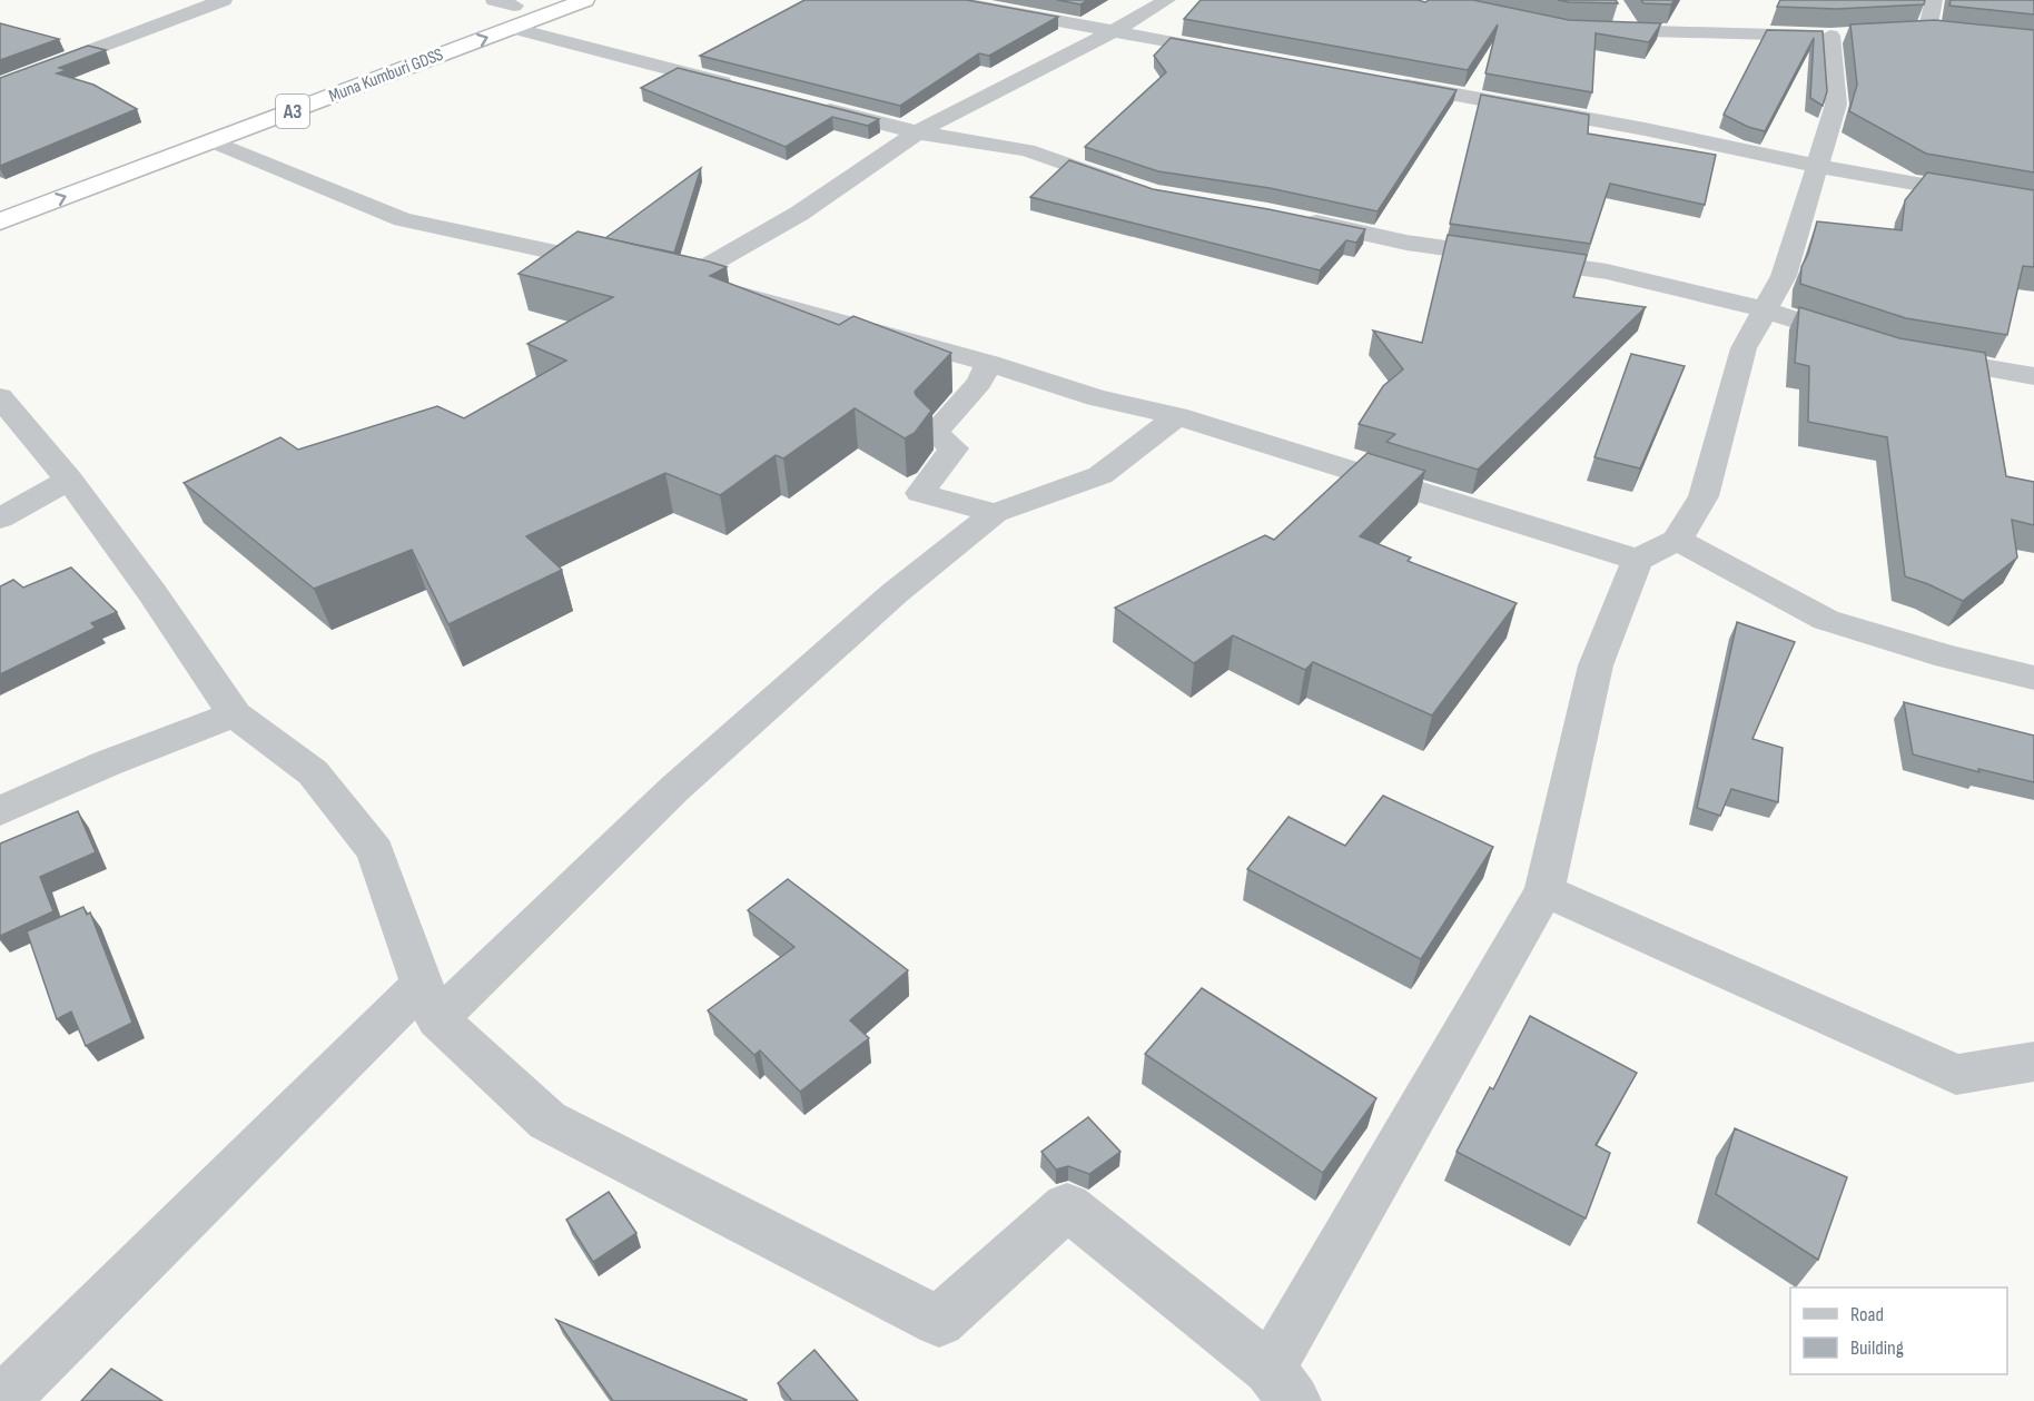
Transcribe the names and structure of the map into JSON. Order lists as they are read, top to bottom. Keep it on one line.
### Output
{"streets":{"highway":["Muna Kumburi GDSS","A3"]},"legend":["Road","Building"]}
